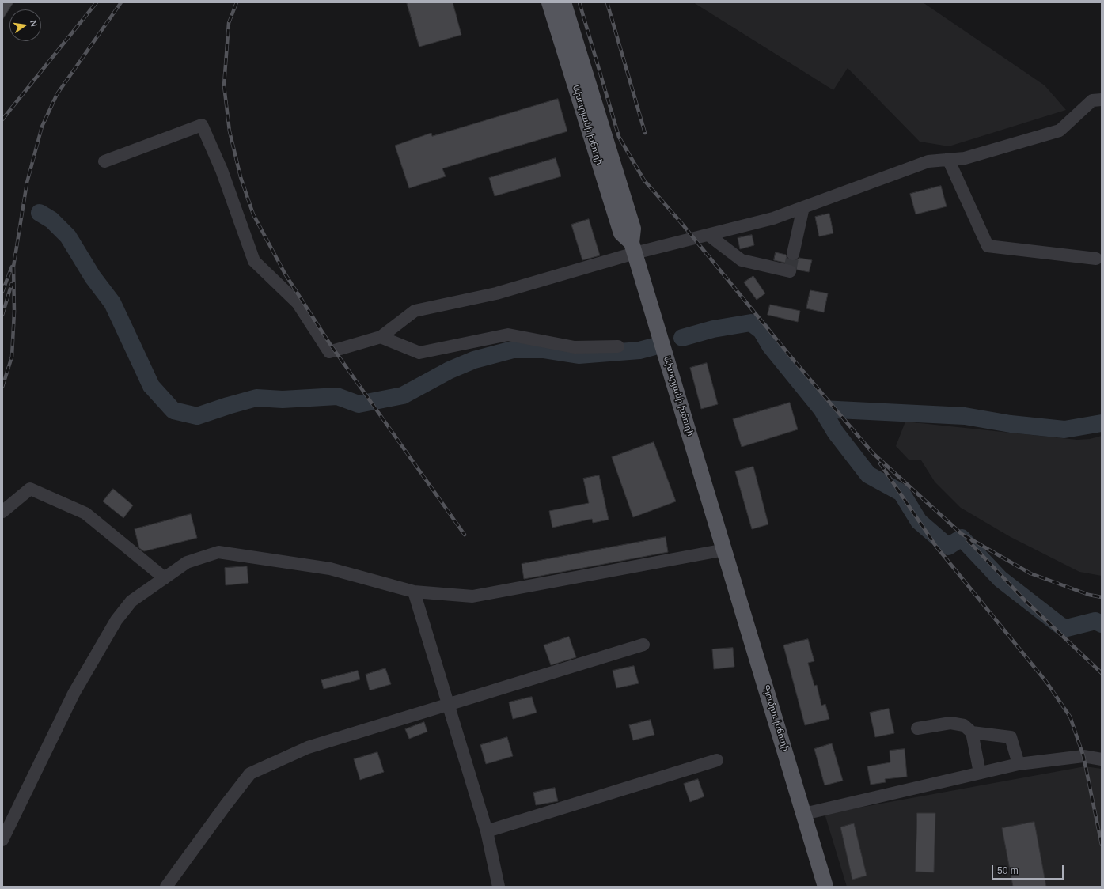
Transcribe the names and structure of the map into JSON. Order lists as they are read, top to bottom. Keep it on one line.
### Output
{"streets":{"main road":["Ախուրյանի խճուղի","Գյումրու խճուղի"]},"crossings":[["Ախուրյանի խճուղի","Գյումրու խճուղի"]],"scale_bar":"50 m","north":"right"}
